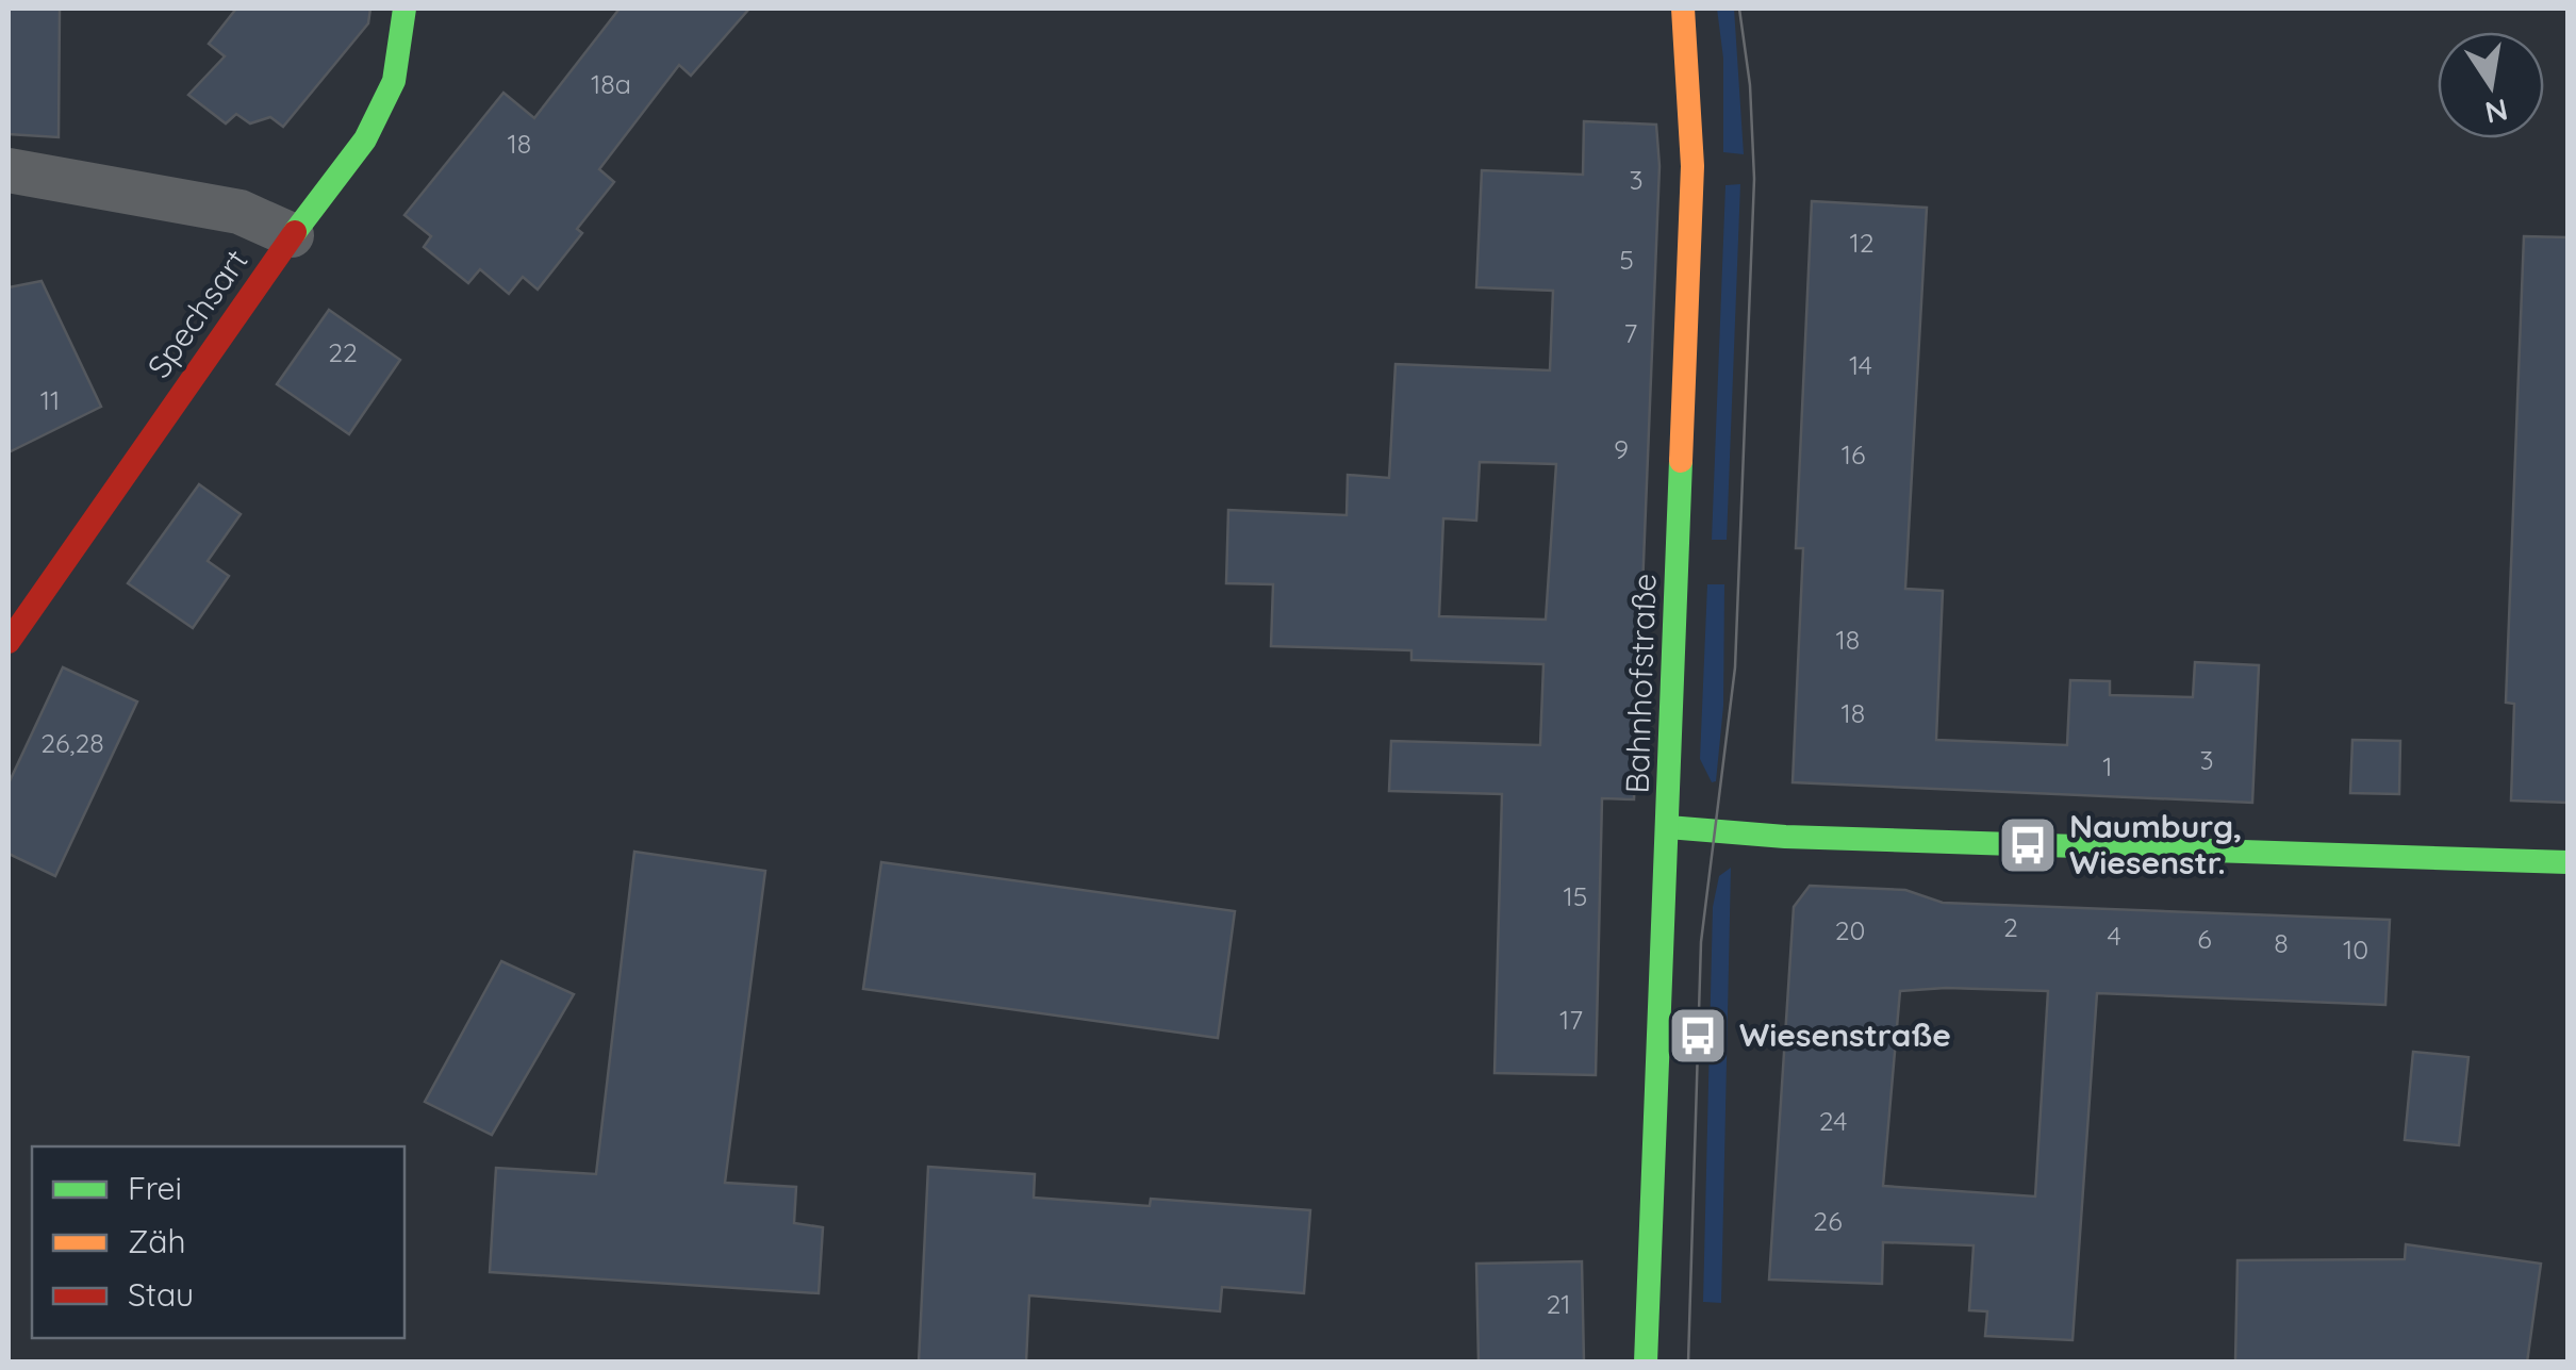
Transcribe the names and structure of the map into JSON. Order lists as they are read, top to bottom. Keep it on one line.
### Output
{"streets":{"street":["Spechsart","Bahnhofstraße"]},"places":{"bus stop":["Naumburg, Wiesenstr.","Wiesenstraße"]},"house_numbers":["18a","18","3","12","5","7","22","14","11","9","16","18","18","26,28","3","1","15","2","20","4","6","8","10","17","24","26","21"],"legend":["Frei","Zäh","Stau"],"north":"bottom"}
